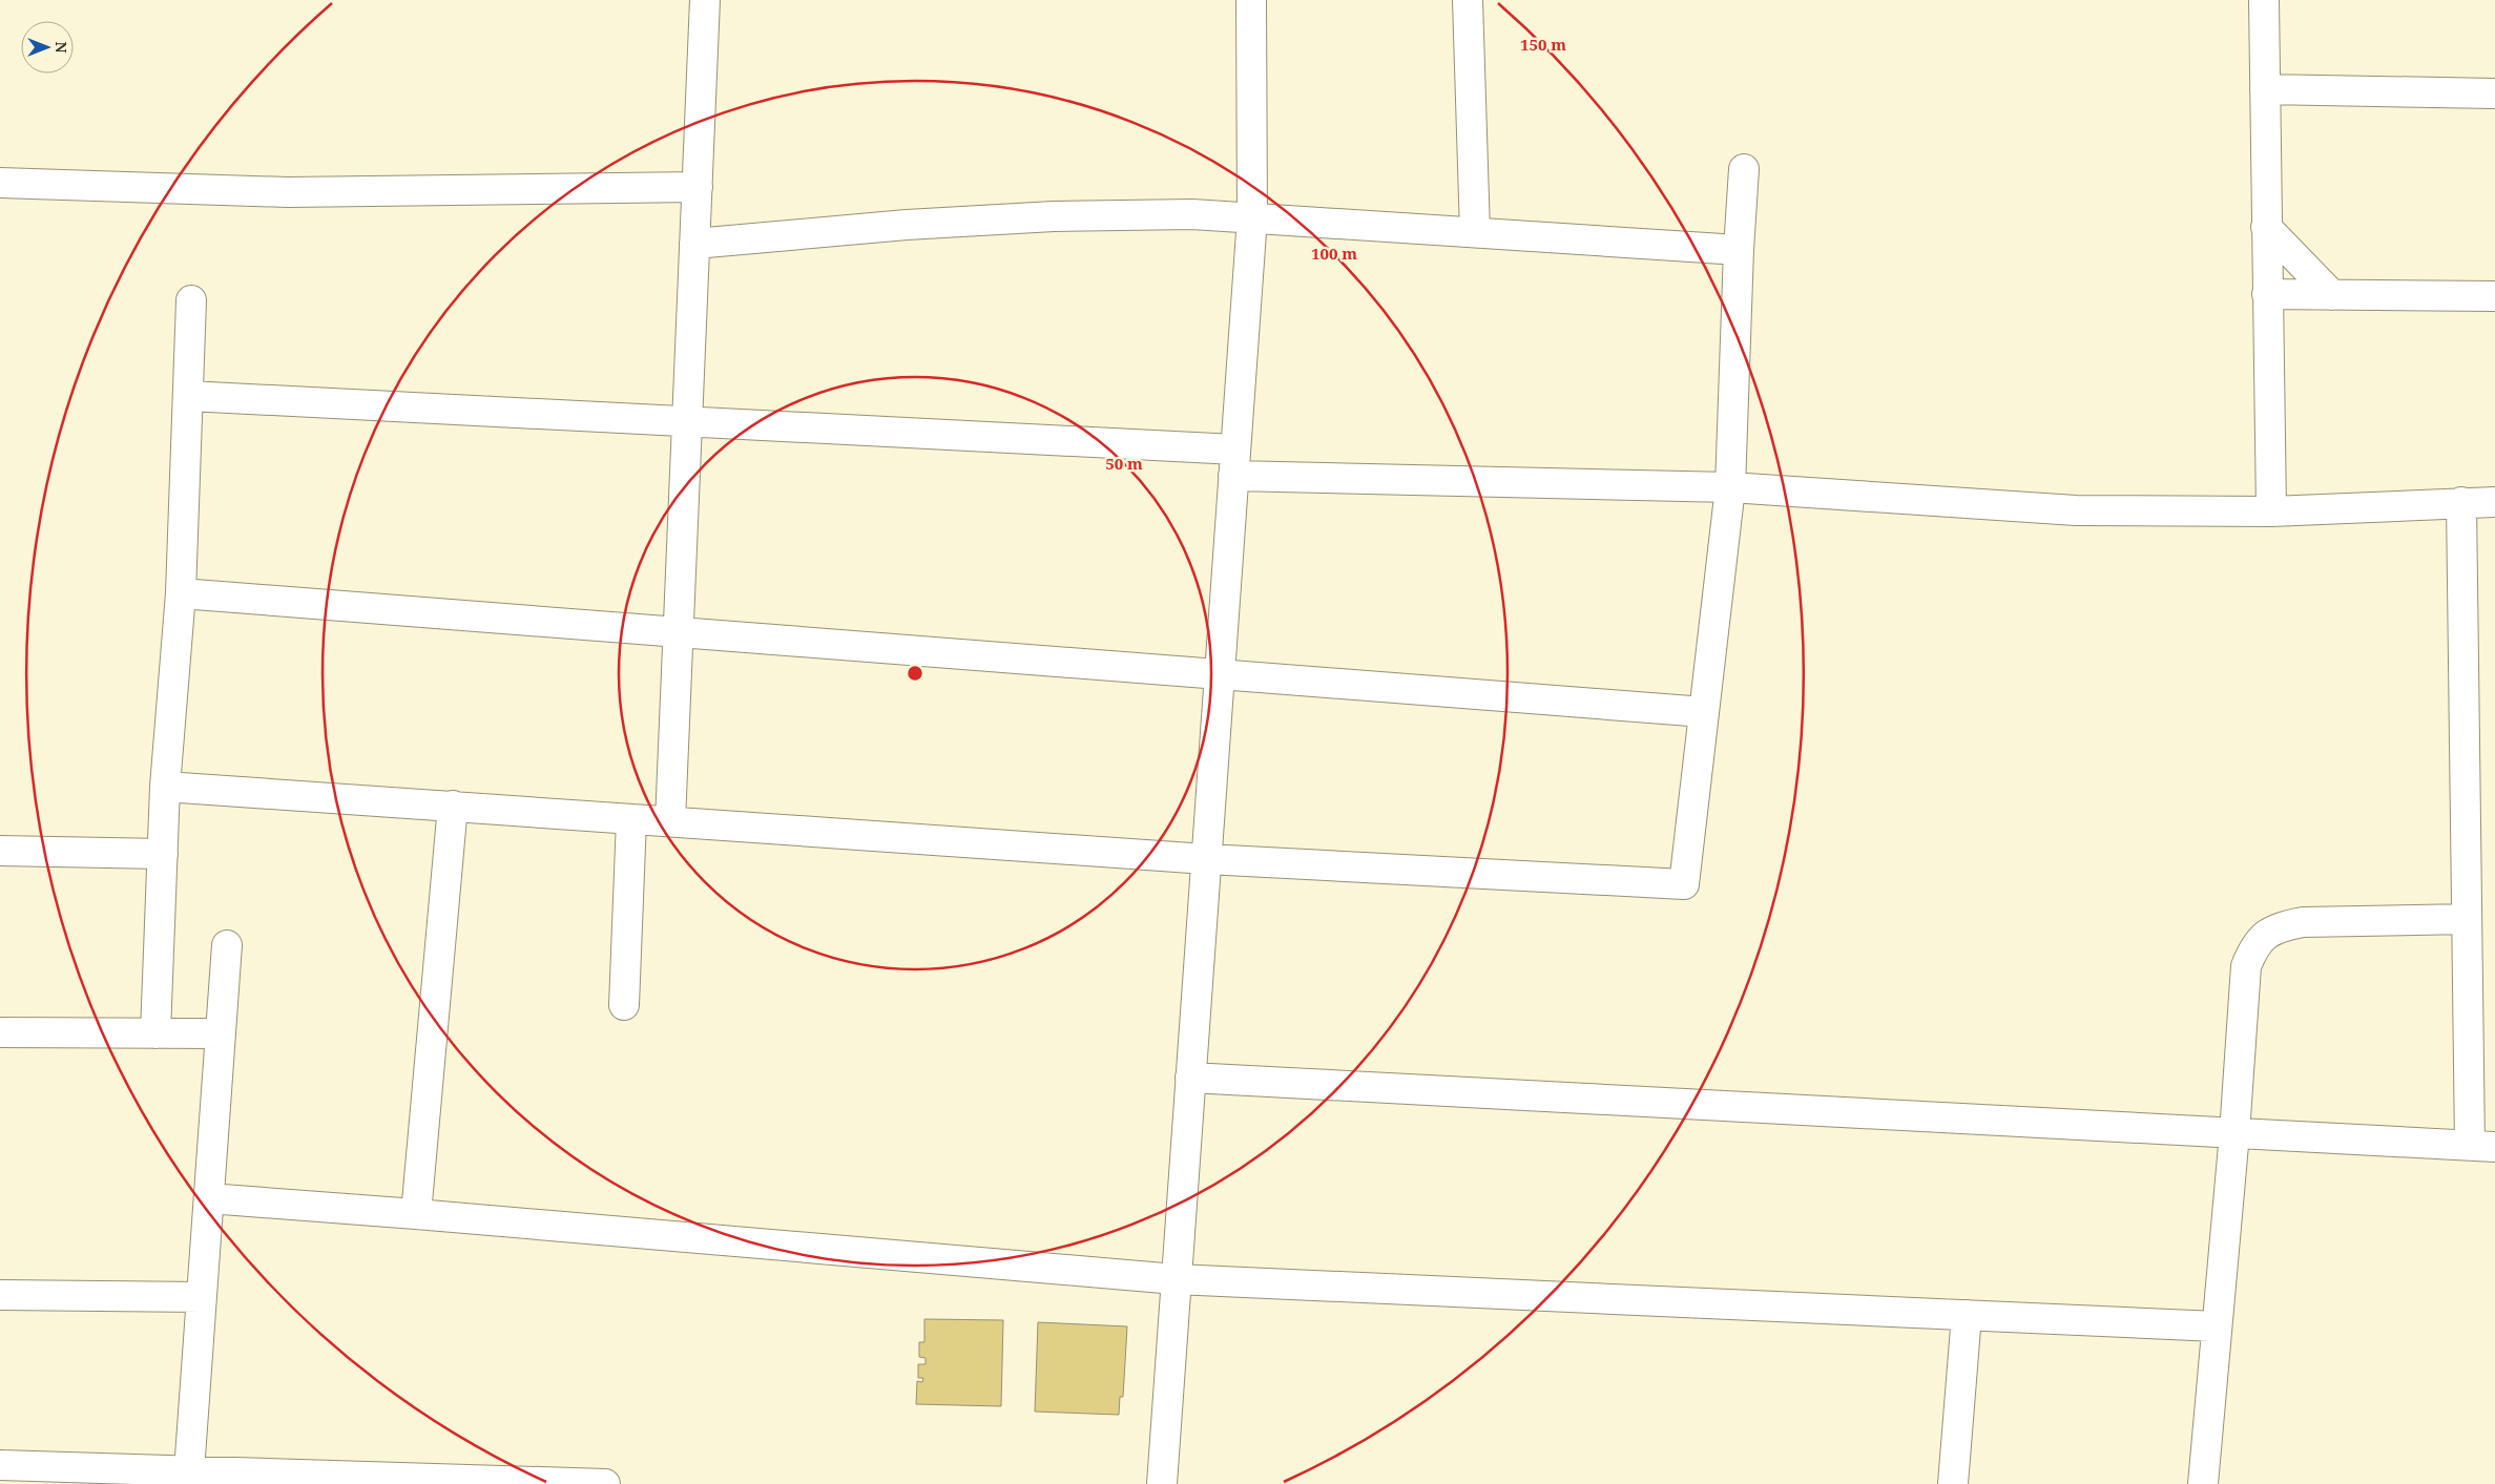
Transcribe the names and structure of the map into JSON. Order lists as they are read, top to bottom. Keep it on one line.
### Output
{"north":"right","rings":["150 m","100 m","50 m"]}
